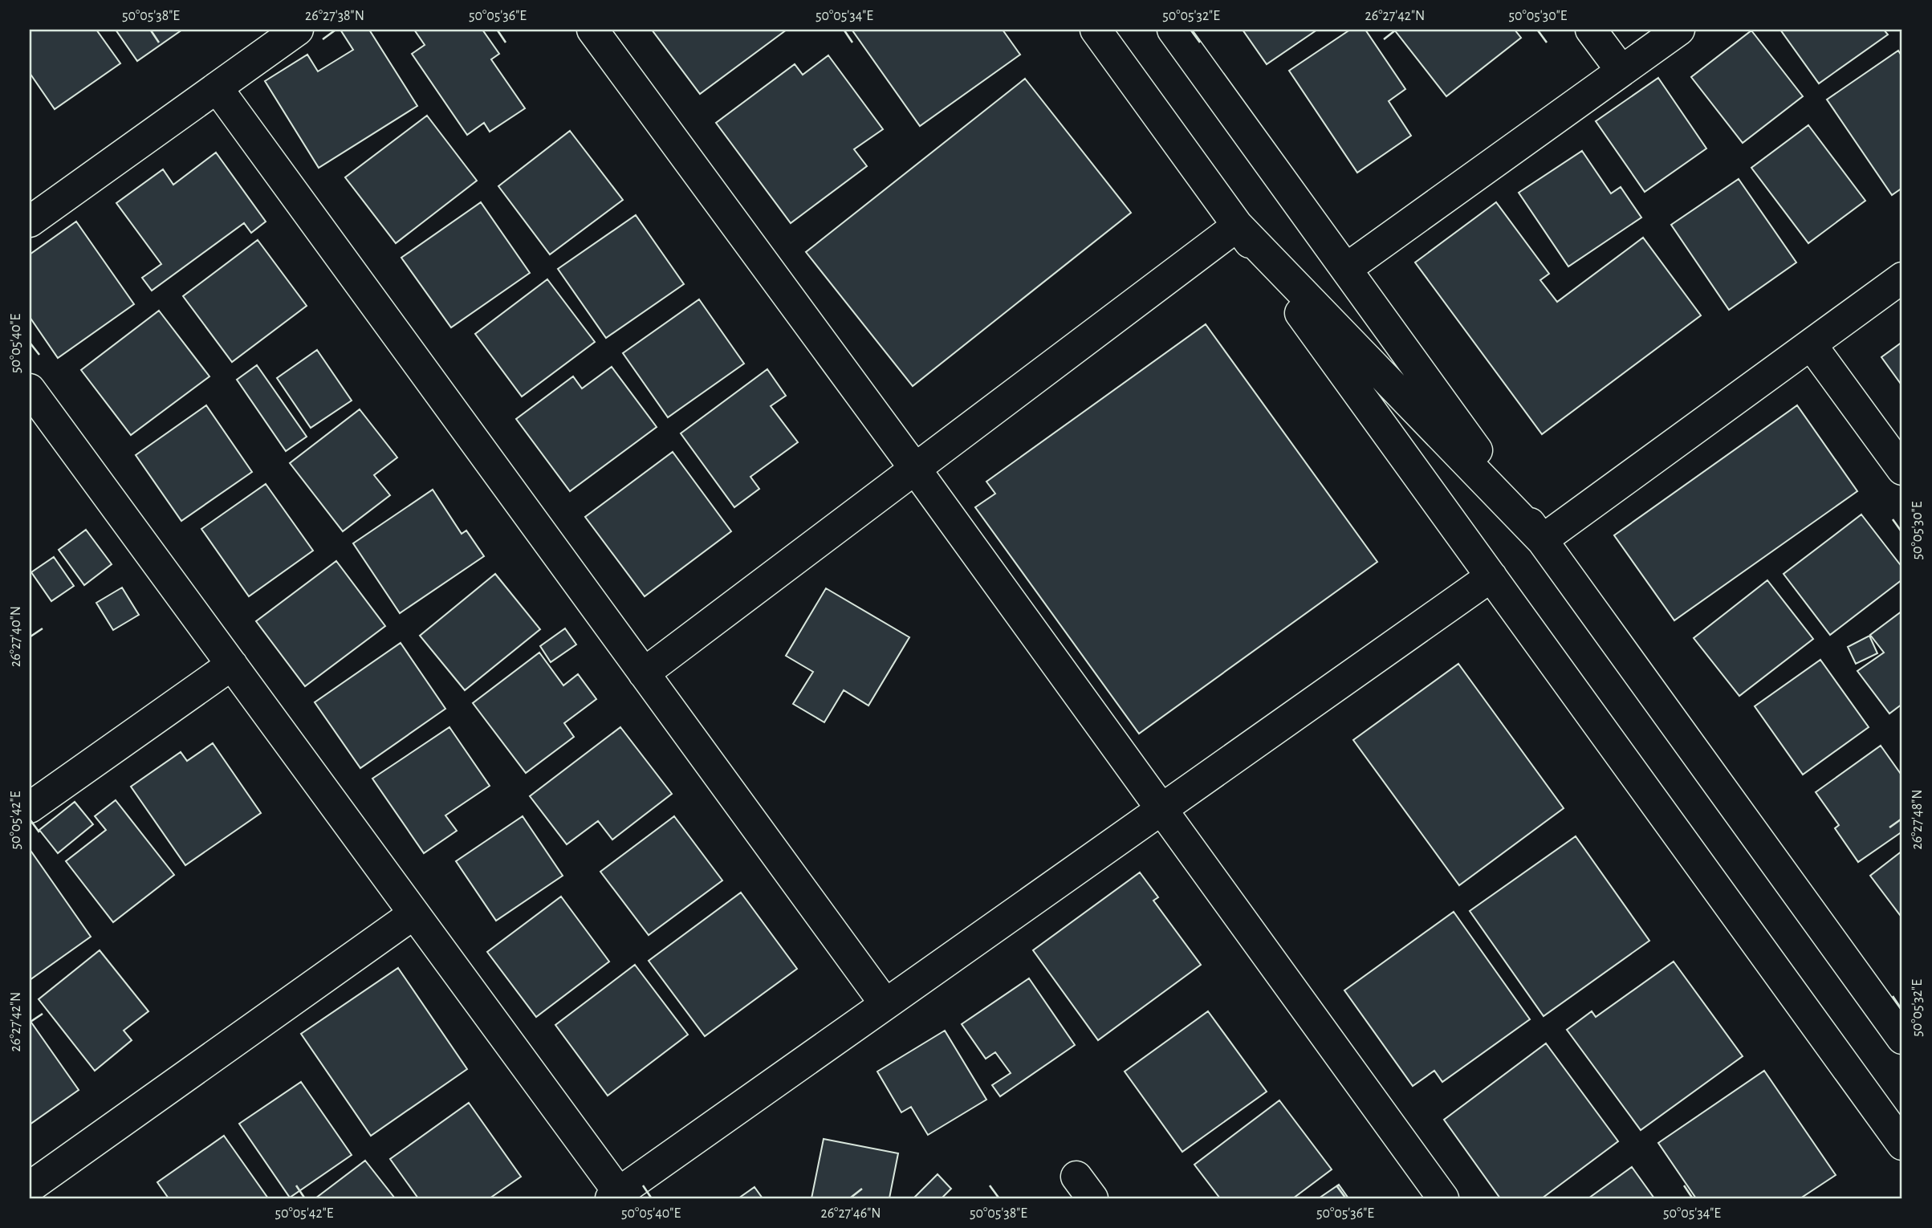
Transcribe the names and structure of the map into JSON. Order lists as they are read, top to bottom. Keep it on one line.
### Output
{"coordinates":["50°05'38\"E","26°27'38\"N","50°05'36\"E","50°05'34\"E","50°05'32\"E","26°27'42\"N","50°05'30\"E","50°05'40\"E","26°27'40\"N","26°27'48\"N","50°05'42\"E","26°27'46\"N"]}
